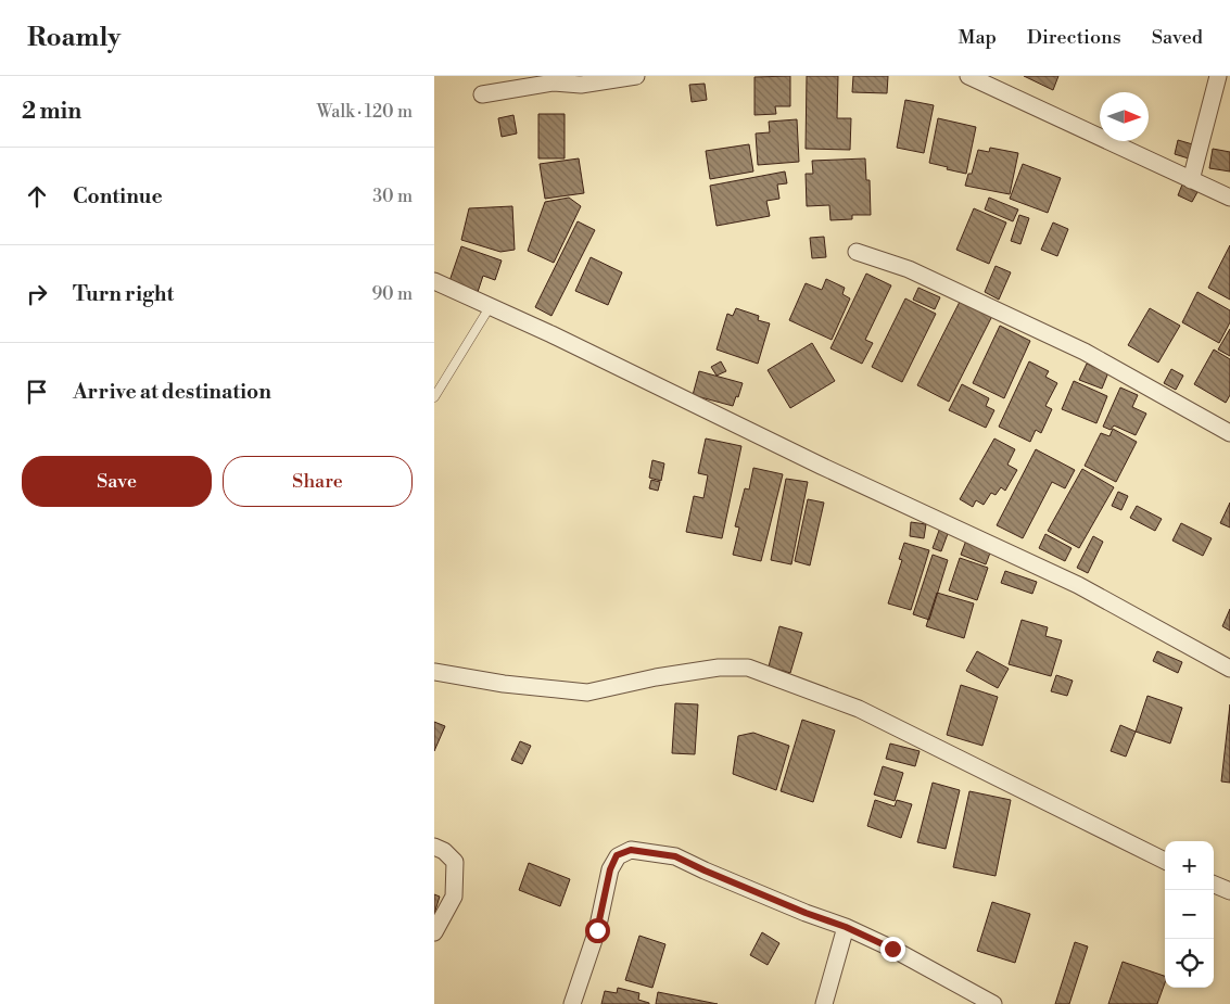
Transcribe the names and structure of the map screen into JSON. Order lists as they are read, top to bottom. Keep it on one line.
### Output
{"north":"right","page":{"header":"Roamly","nav":["Map","Directions","Saved"],"heading":["2 min","Walk · 120 m"],"list":[["Continue","30 m"],["Turn right","90 m"],"Arrive at destination"],"buttons":["Save","Share"],"map_buttons":["+","−"]}}
